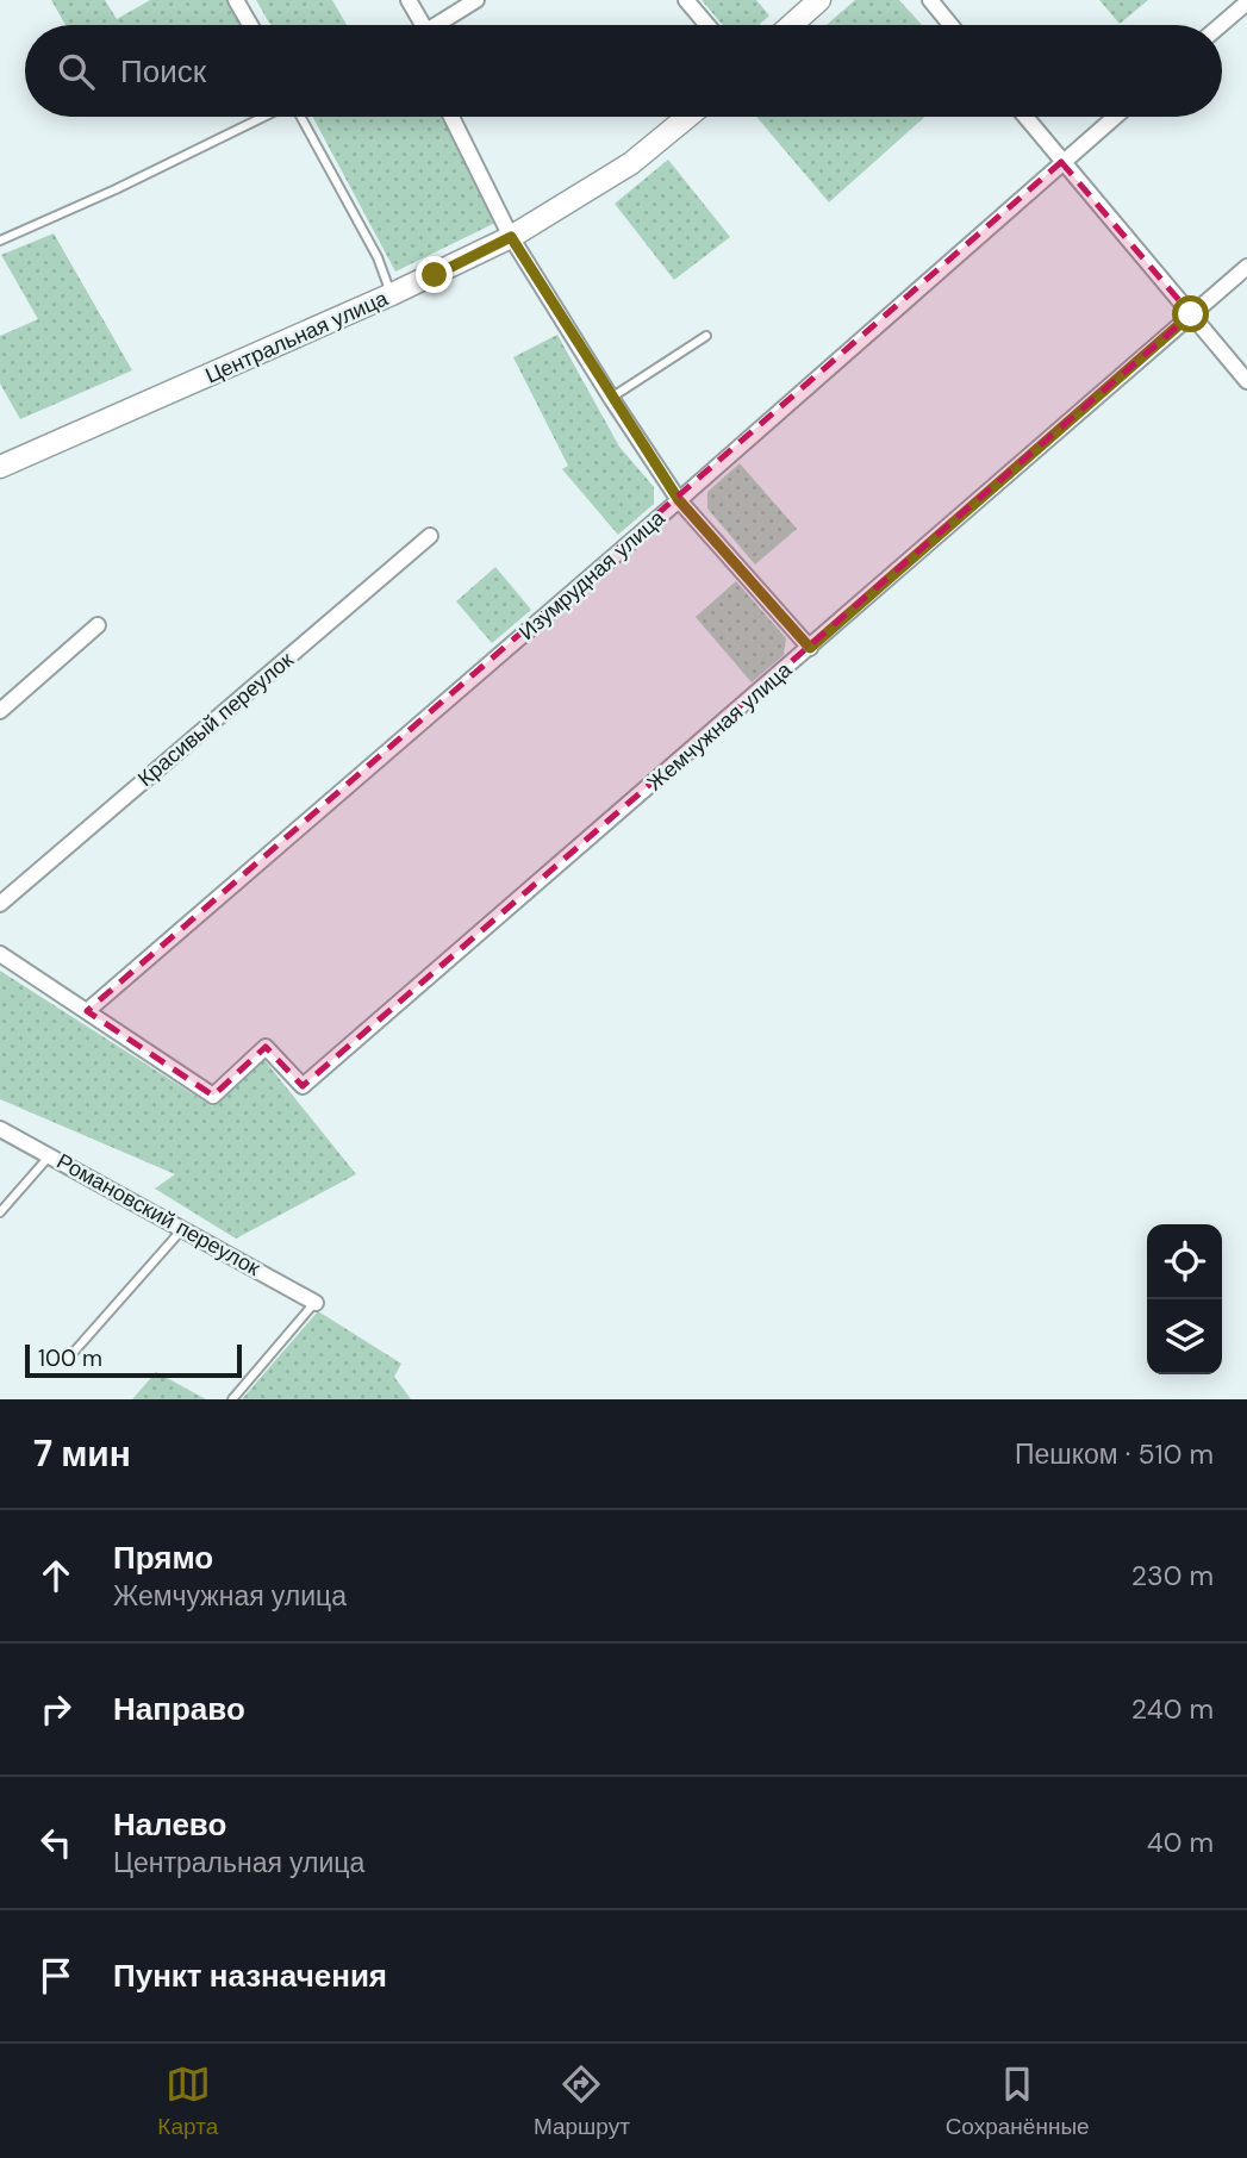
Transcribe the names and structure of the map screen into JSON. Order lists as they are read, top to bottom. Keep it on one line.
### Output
{"streets":{"main road":["Центральная улица"],"street":["Изумрудная улица","Красивый переулок","Жемчужная улица","Романовский переулок"]},"crossings":[["Изумрудная улица","Жемчужная улица"]],"scale_bar":"100 m","page":{"search":"Поиск","scale":"100 m","heading":["7 мин","Пешком · 510 m"],"list":[["Прямо","Жемчужная улица","230 m"],["Направо","240 m"],["Налево","Центральная улица","40 m"],"Пункт назначения"],"nav":["Карта","Маршрут","Сохранённые"]}}
